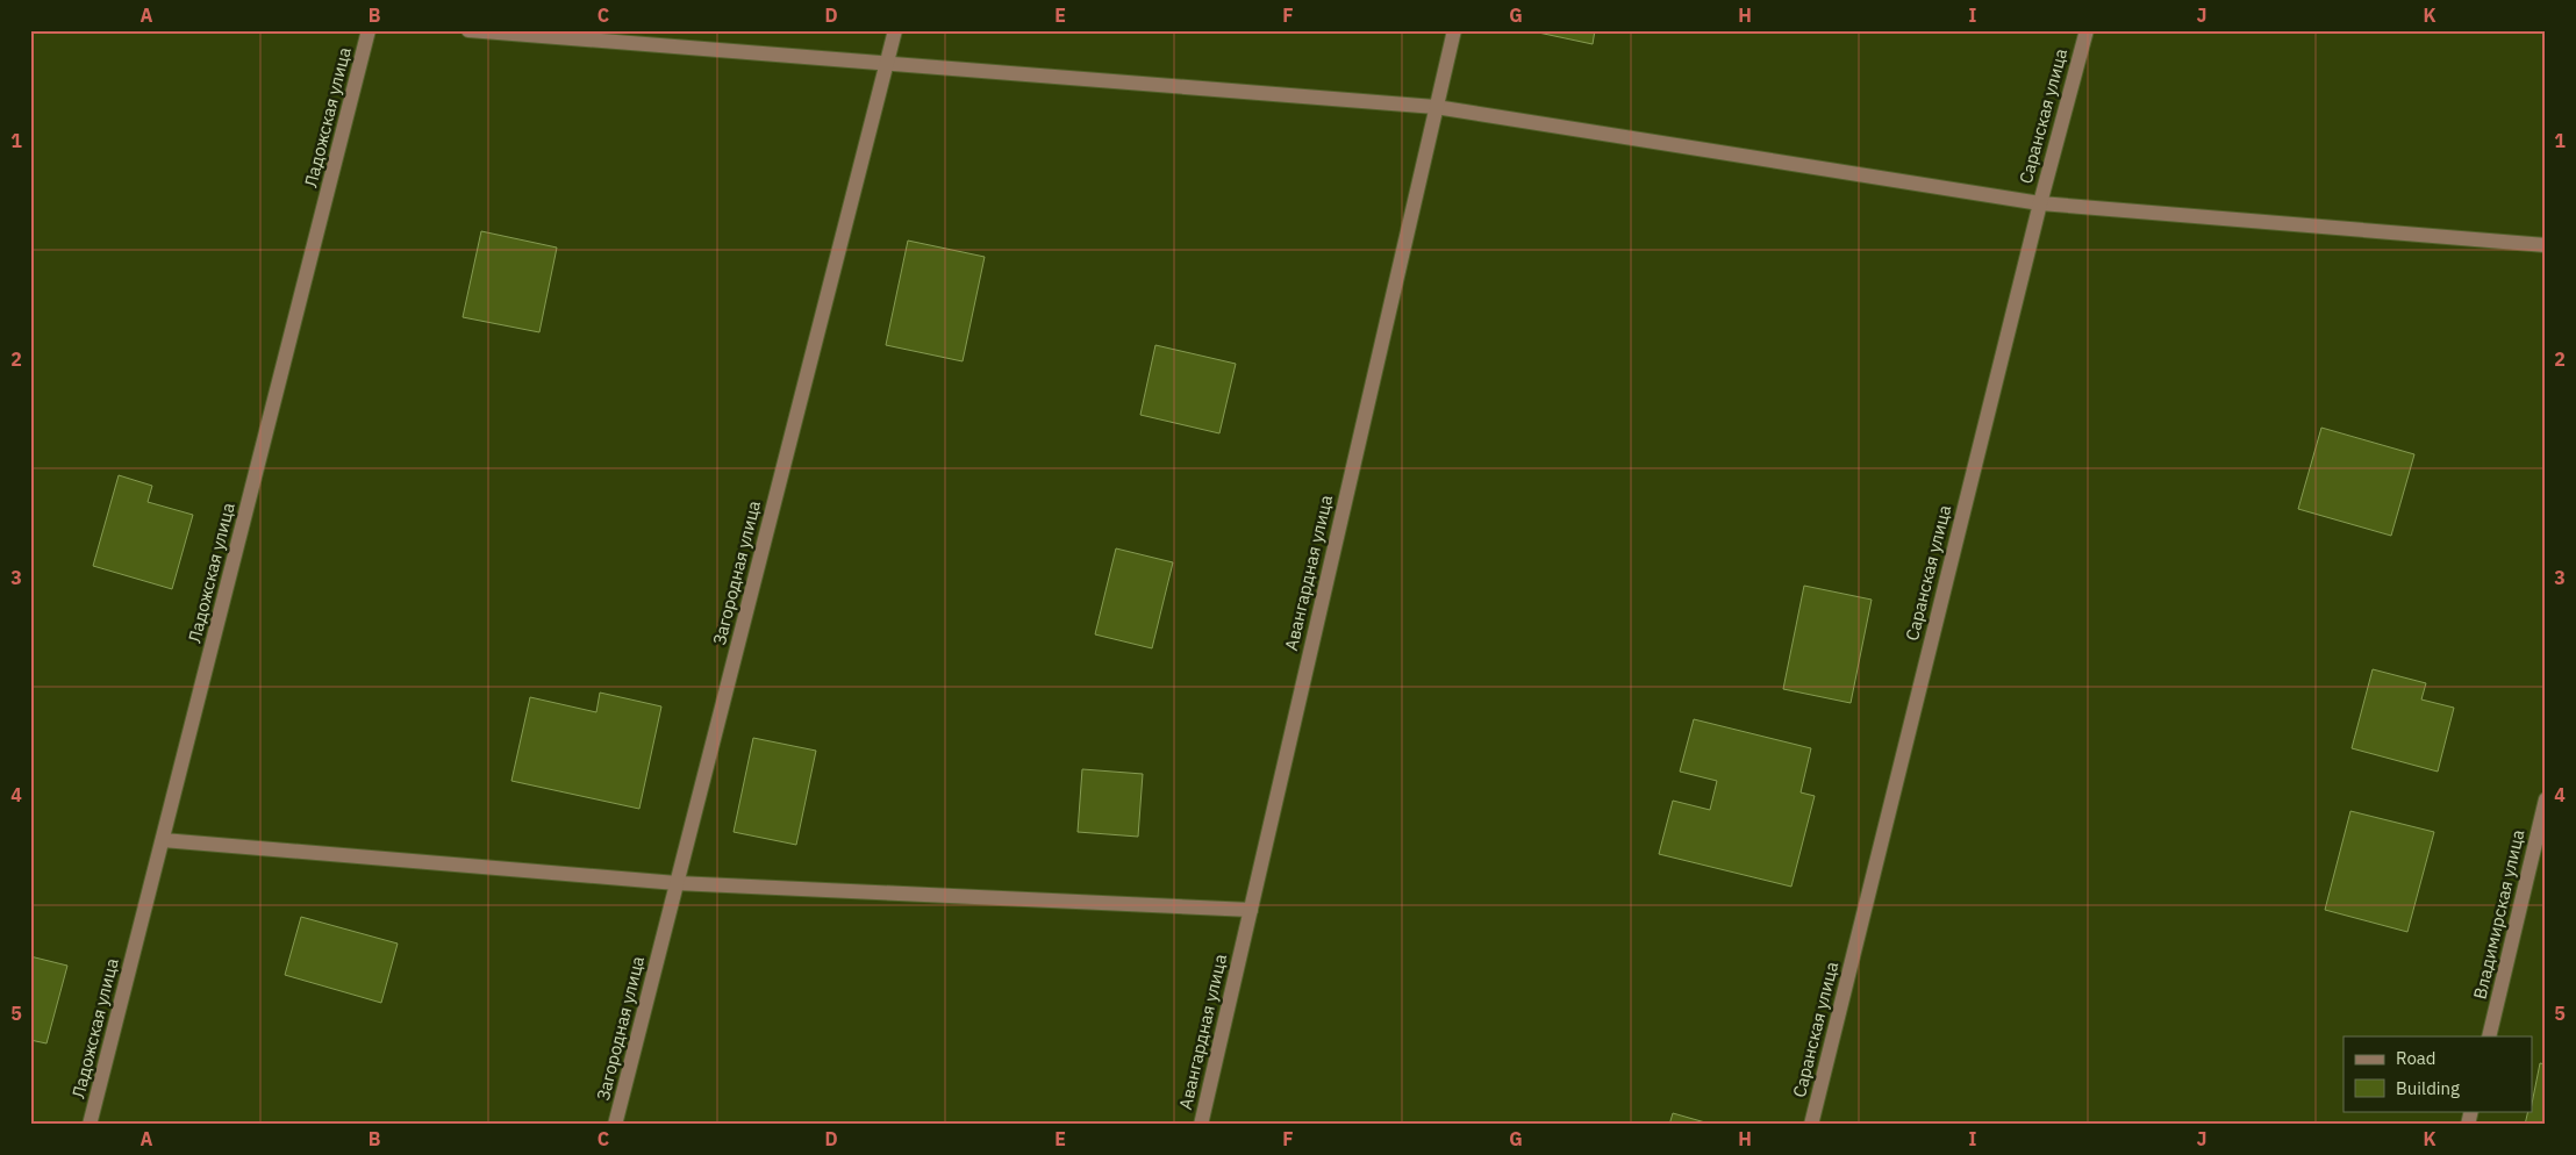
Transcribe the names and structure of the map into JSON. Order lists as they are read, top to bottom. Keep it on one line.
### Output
{"streets":{"street":["Саранская улица","Ладожская улица","Загородная улица","Авангардная улица","Владимирская улица"]},"legend":["Road","Building"],"grid":{"columns":["A","B","C","D","E","F","G","H","I","J","K"],"rows":["1","2","3","4","5"]}}
